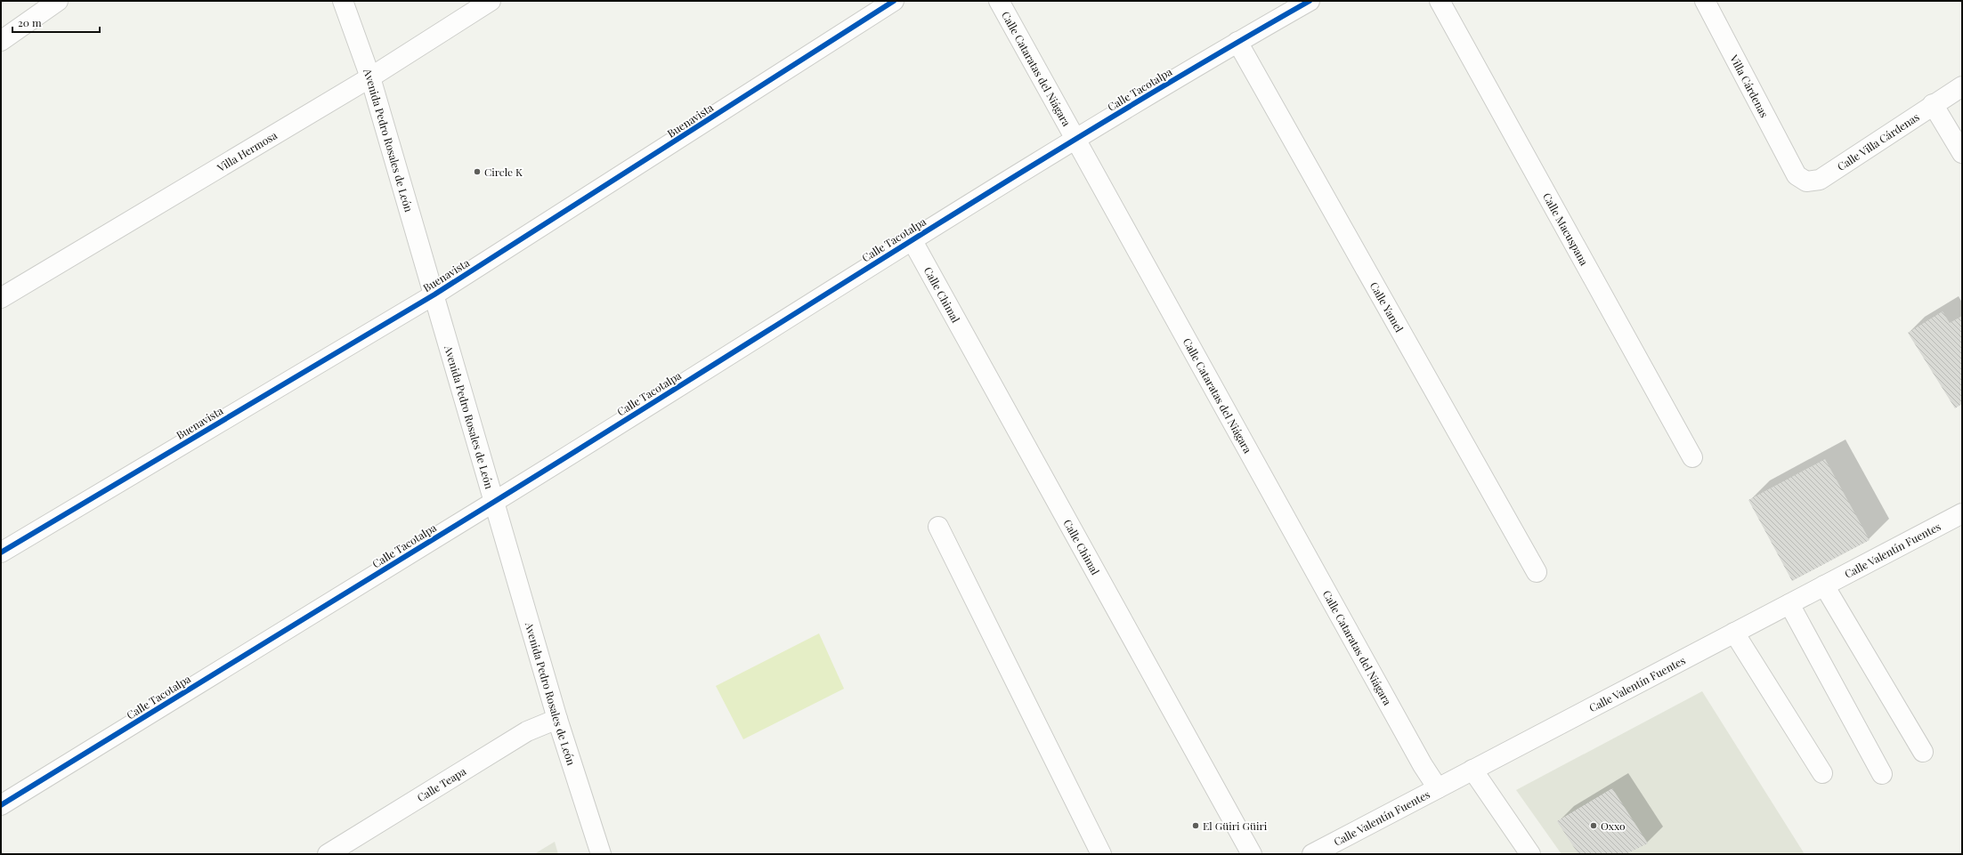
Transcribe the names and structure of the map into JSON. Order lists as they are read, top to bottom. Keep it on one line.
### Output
{"streets":{"street":["Calle Cataratas del Niágara","Villa Cárdenas","Calle Tacotalpa","Buenavista","Avenida Pedro Rosales de León","Calle Villa Cárdenas","Villa Hermosa","Calle Macuspana","Calle Chimal","Calle Yamel","Calle Valentín Fuentes","Calle Teapa"]},"crossings":[["Calle Cataratas del Niágara","Calle Tacotalpa"],["Calle Cataratas del Niágara","Calle Valentín Fuentes"],["Villa Cárdenas","Calle Villa Cárdenas"],["Calle Tacotalpa","Avenida Pedro Rosales de León"],["Calle Tacotalpa","Calle Chimal"],["Calle Tacotalpa","Calle Yamel"],["Buenavista","Avenida Pedro Rosales de León"],["Avenida Pedro Rosales de León","Villa Hermosa"],["Avenida Pedro Rosales de León","Calle Teapa"]],"places":["Circle K","El Güiri Güiri","Oxxo"],"scale_bar":"20 m"}
